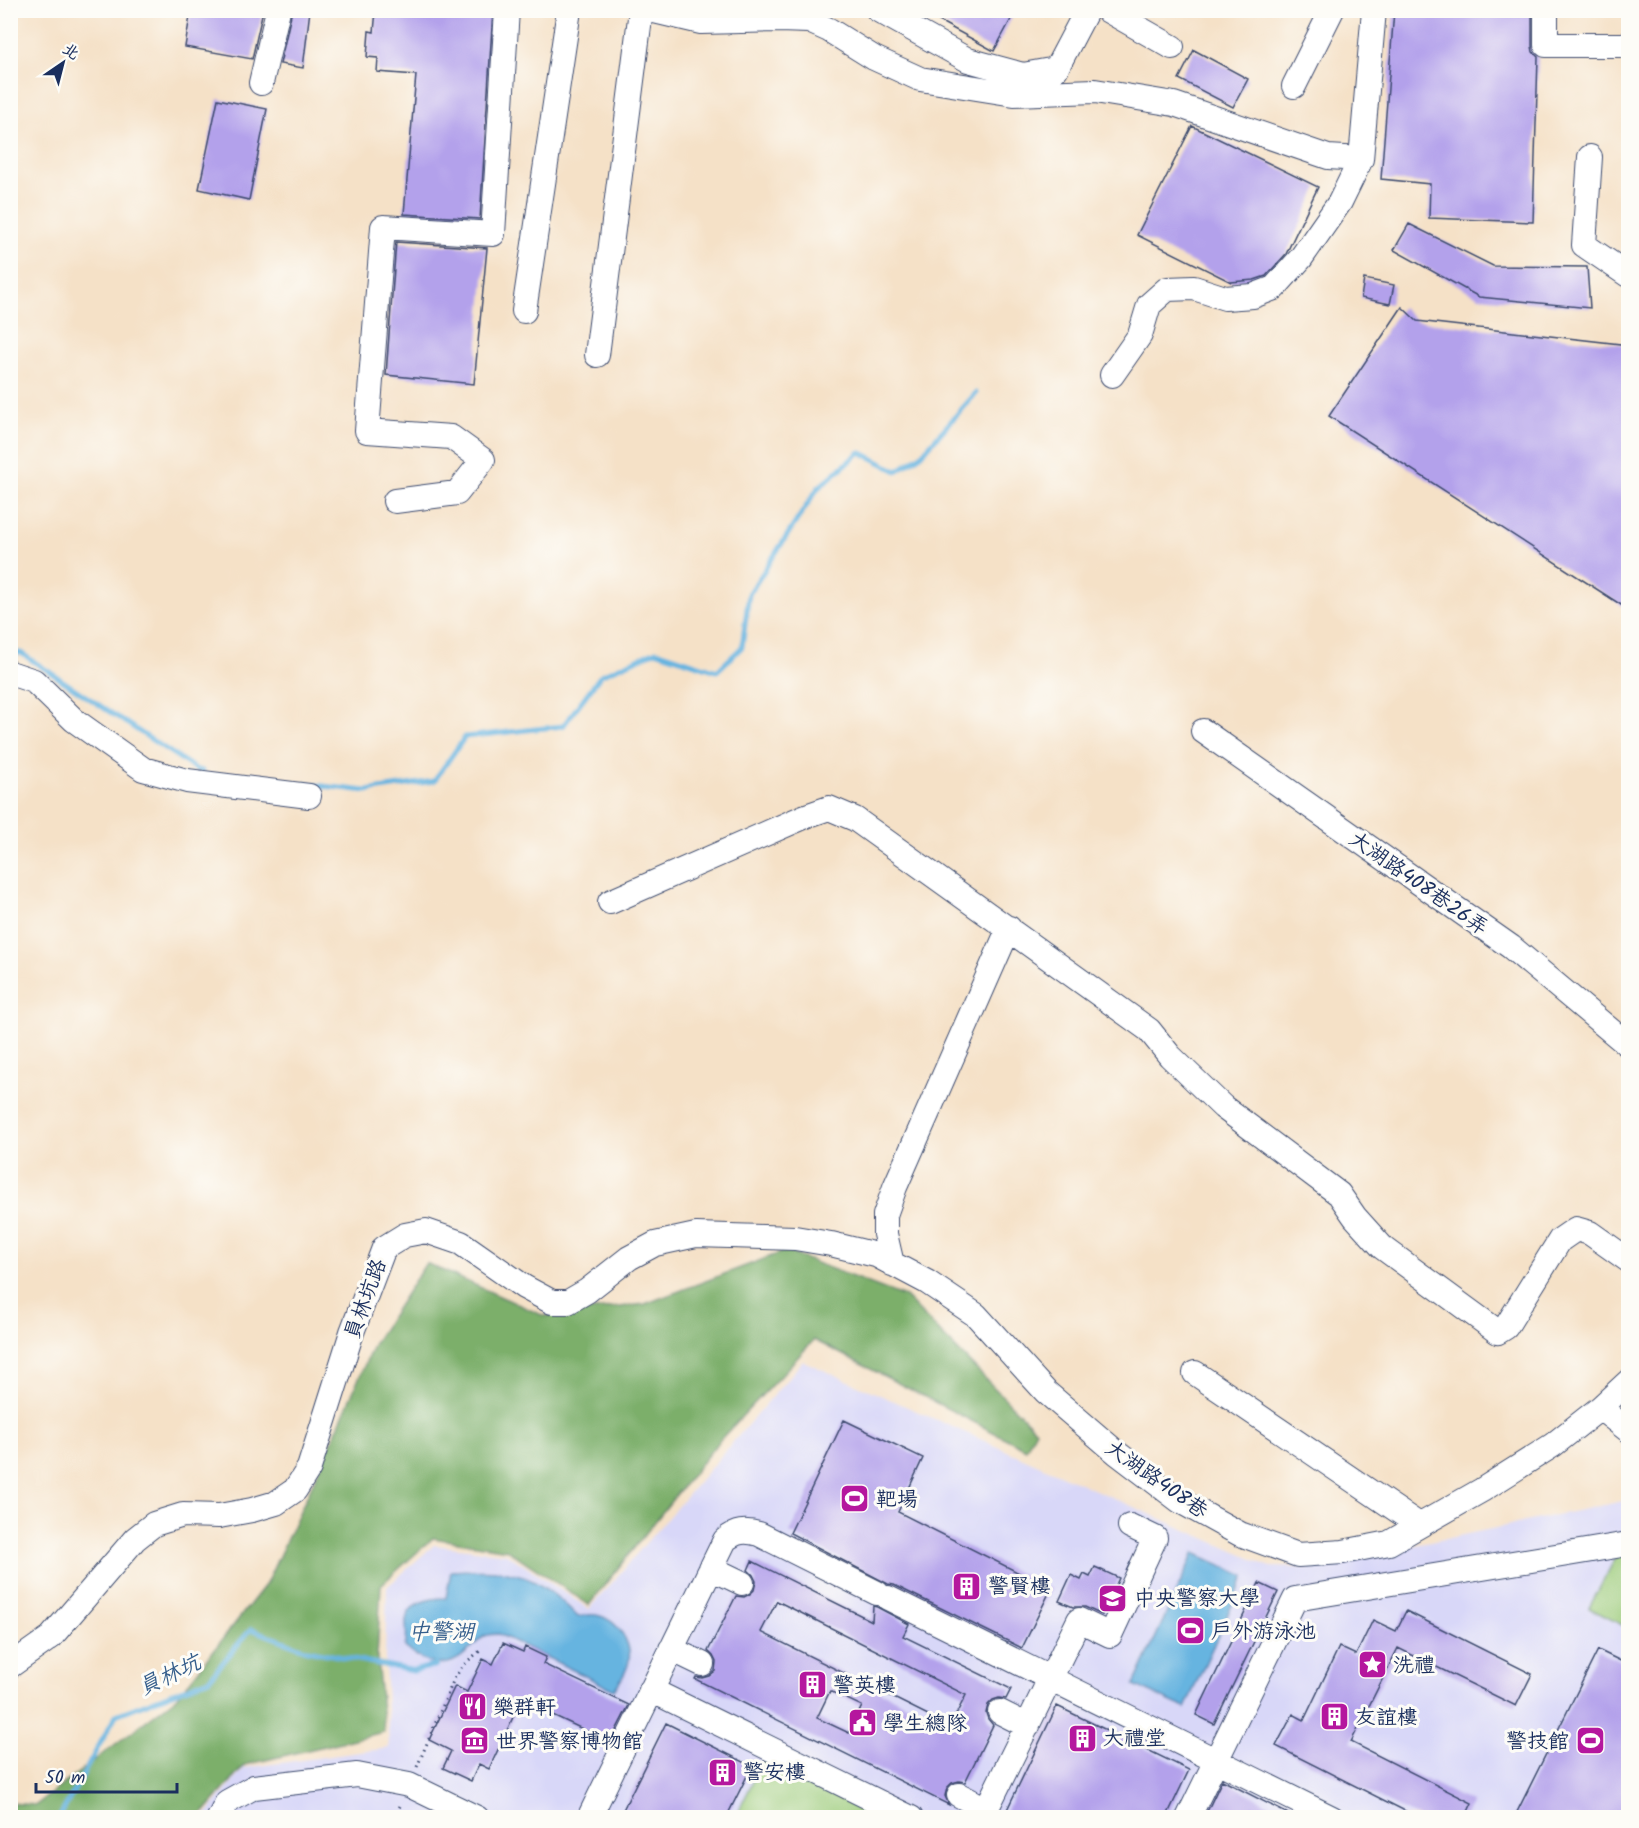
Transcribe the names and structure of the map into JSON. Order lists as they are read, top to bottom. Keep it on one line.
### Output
{"streets":{"street":["大湖路408巷26弄","員林坑路","大湖路408巷"]},"crossings":[["員林坑路","大湖路408巷"]],"water":["中警湖","員林坑"],"places":{"sports":["靶場","戶外游泳池","警技館"],"building":["警賢樓","警英樓","友誼樓","大禮堂","警安樓"],"school or university":["中央警察大學"],"place":["洗禮"],"restaurant":["樂群軒"],"public building":["學生總隊"],"museum":["世界警察博物館"]},"scale_bar":"50 m","north":"top right"}
